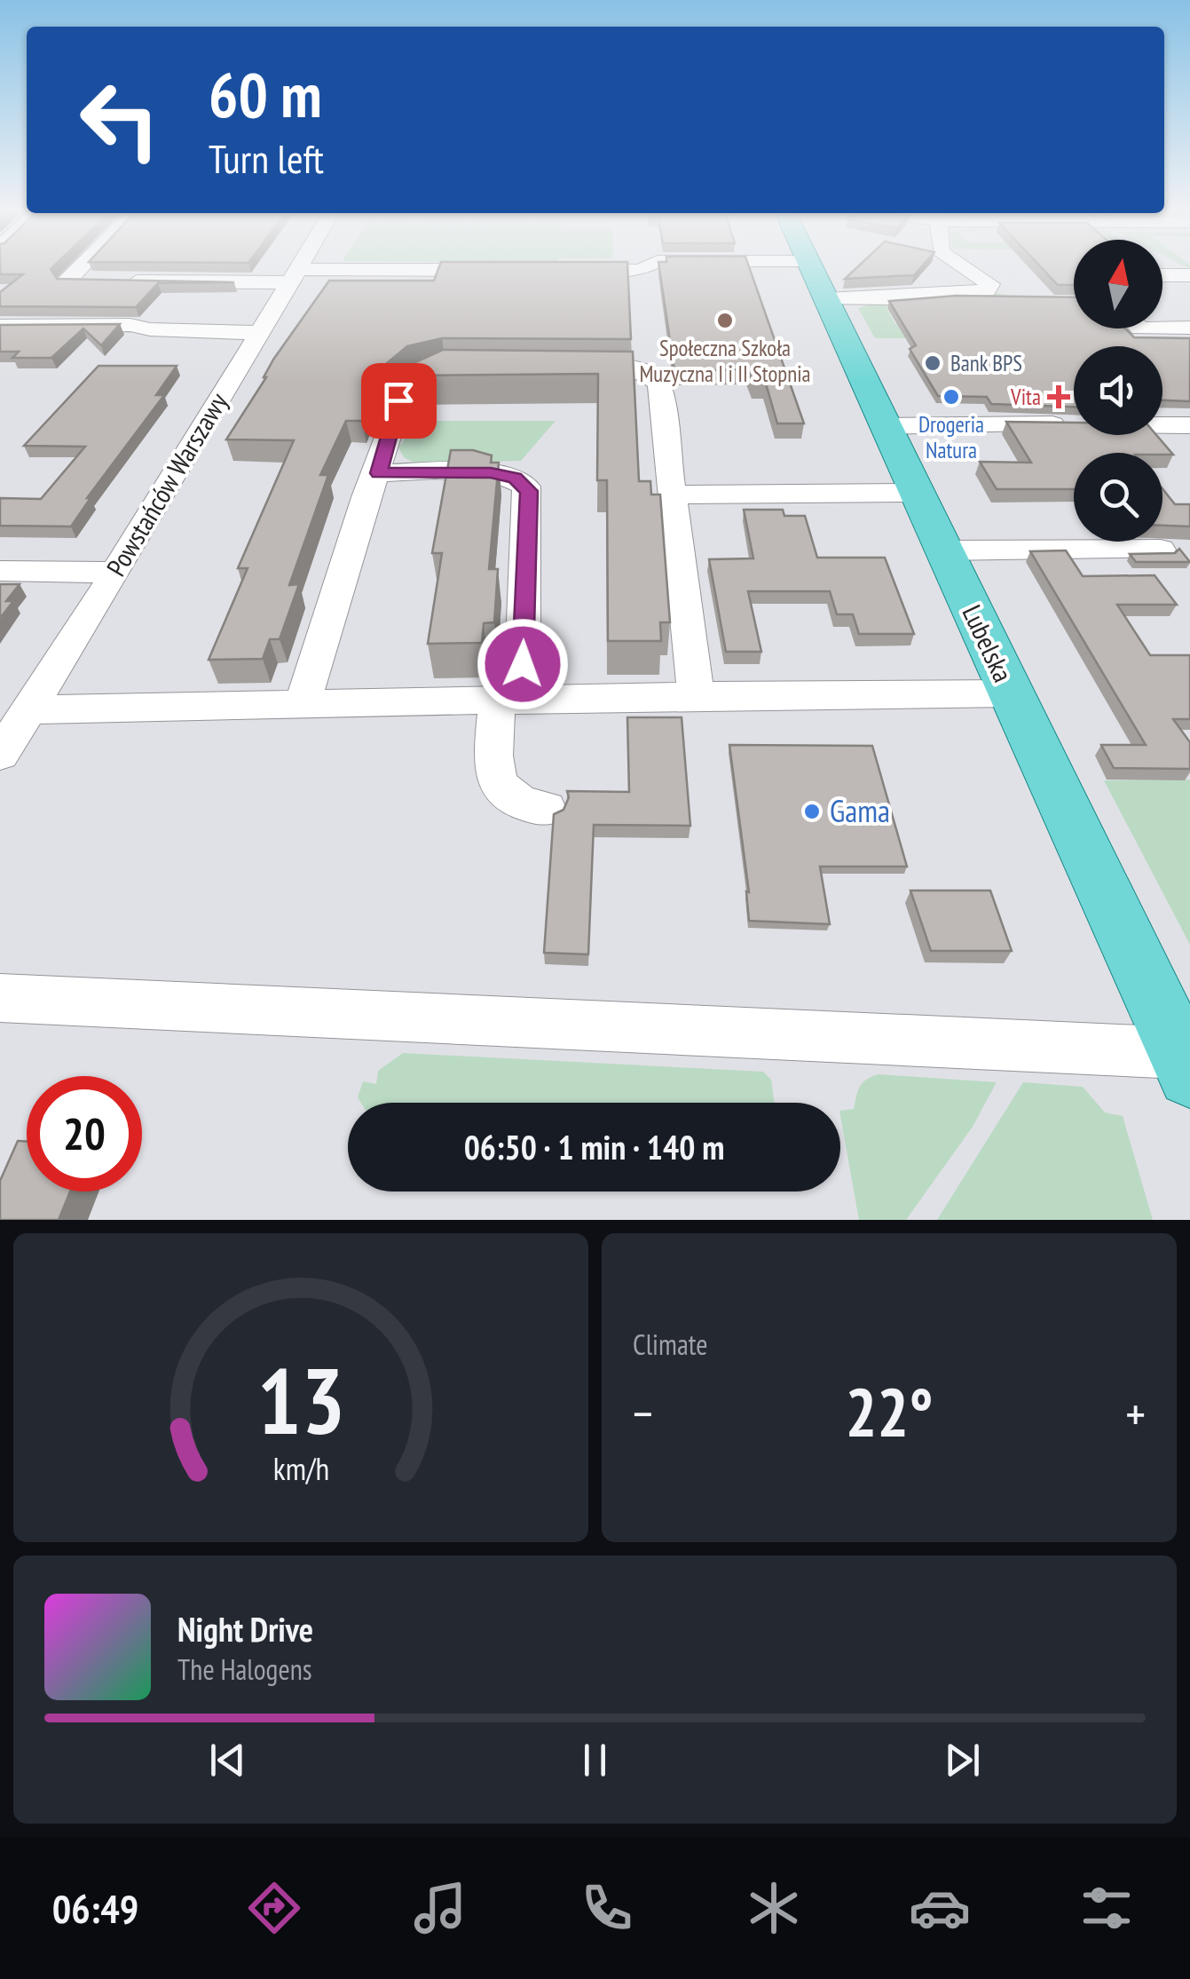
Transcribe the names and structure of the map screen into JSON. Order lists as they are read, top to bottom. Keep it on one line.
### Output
{"streets":{"main road":["Lubelska"],"street":["Powstańców Warszawy"]},"places":{"other":["Społeczna Szkoła Muzyczna I i II Stopnia","Bank BPS","Drogeria Natura","Gama"],"health":["Vita"]},"north":"top","page":{"turn":["60 m","Turn left"],"limit":"20","trip":"06:50 · 1 min · 140 m","tile":"Climate","heat":["−","22°","+"],"song":["Night Drive","The Halogens"],"tabs":"06:49","gauge":["13","km/h"]}}
